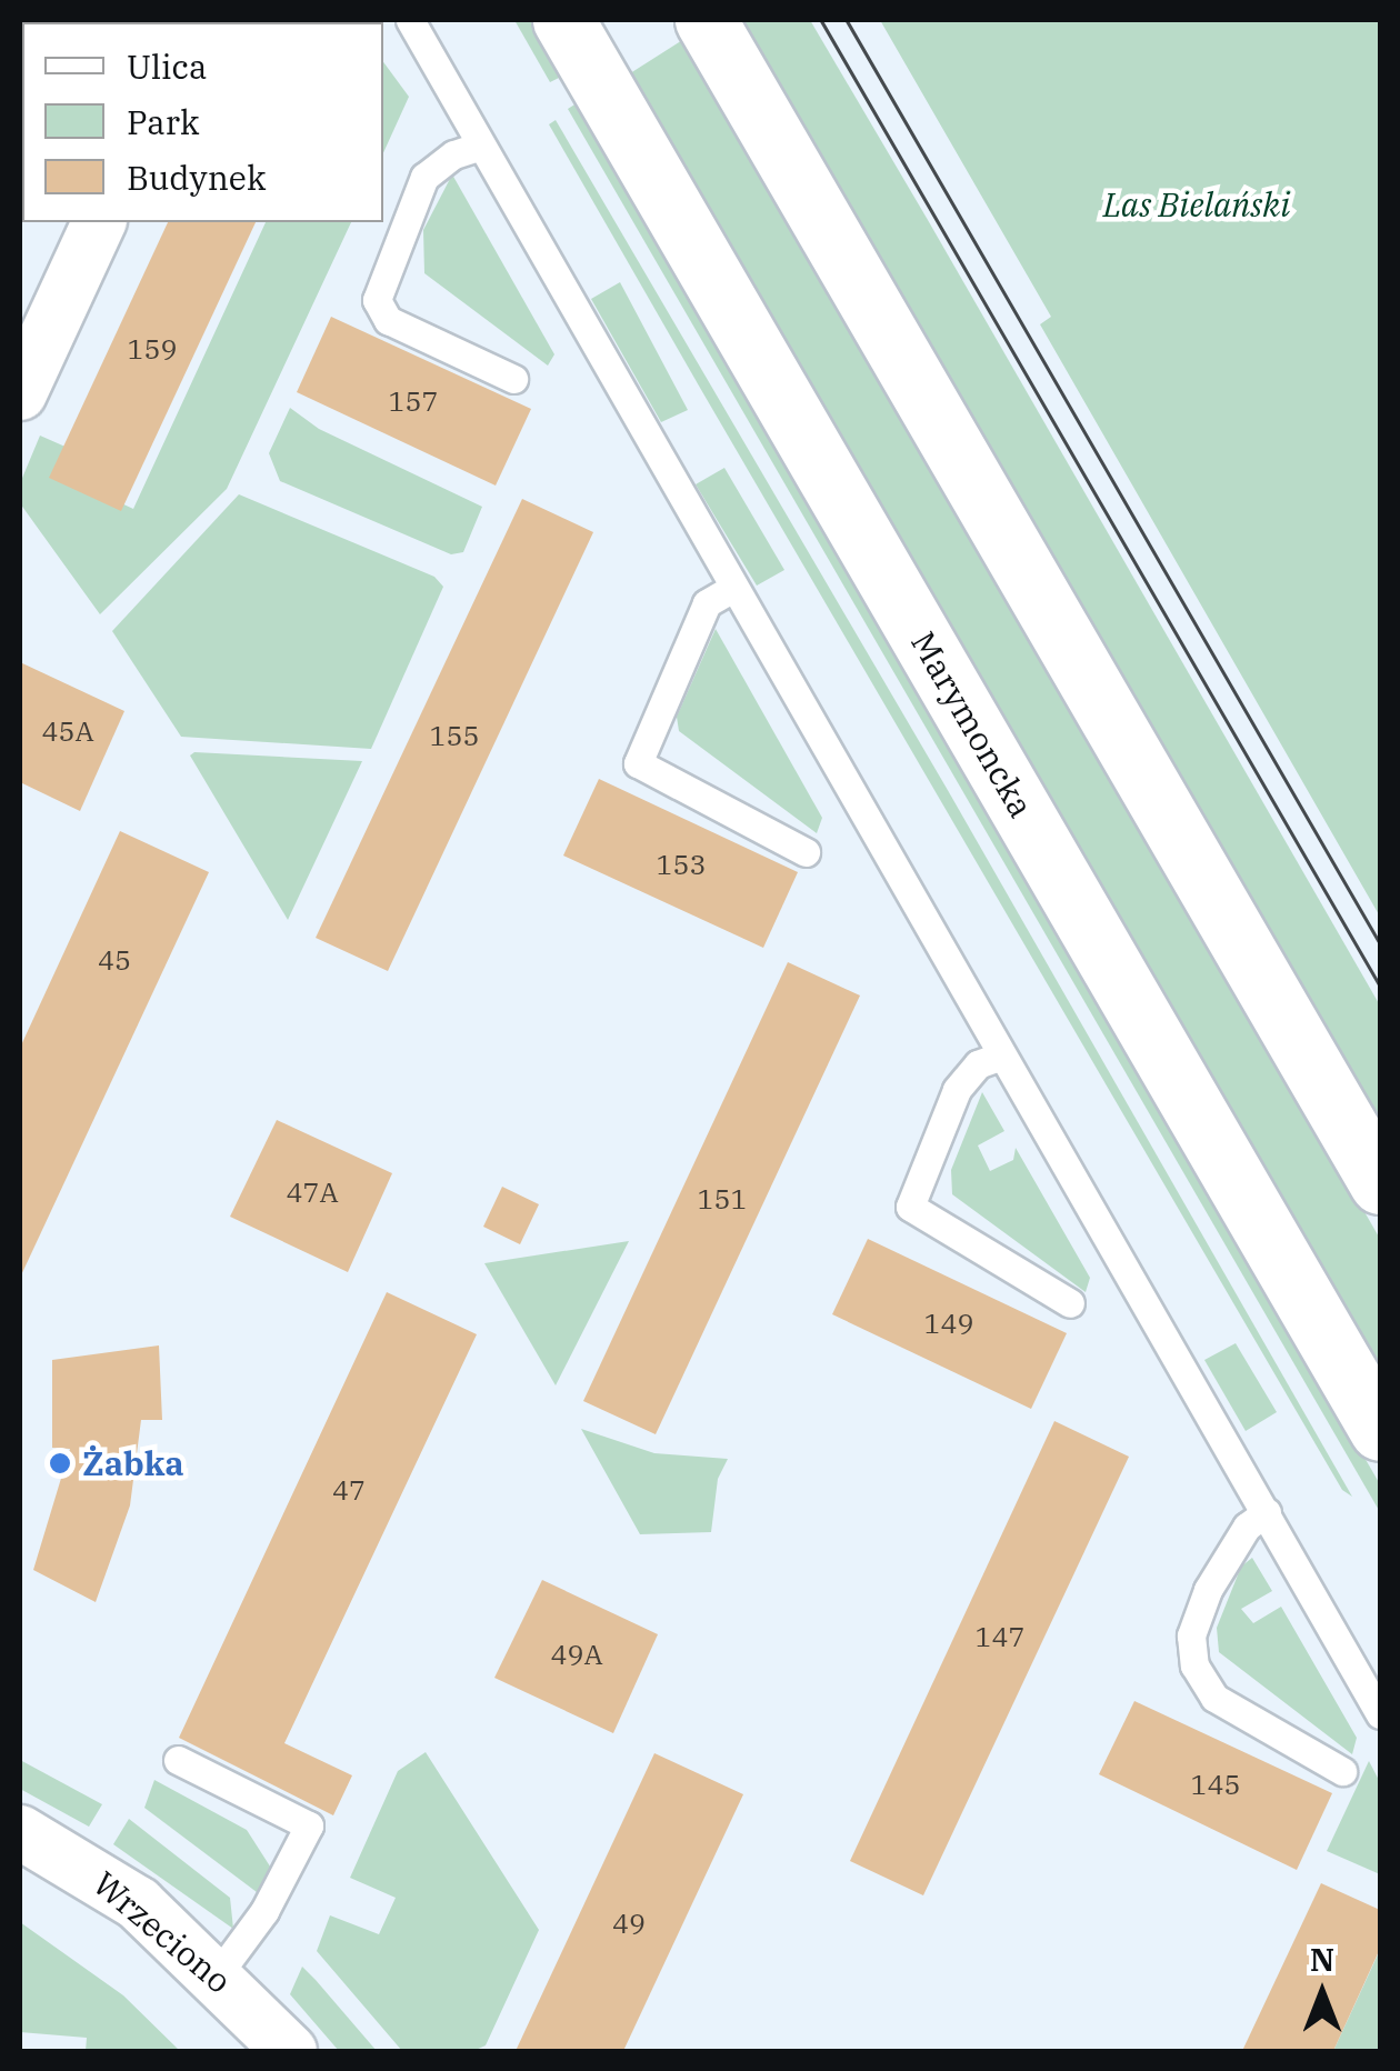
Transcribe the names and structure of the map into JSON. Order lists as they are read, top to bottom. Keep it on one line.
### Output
{"streets":{"main road":["Marymoncka"],"street":["Wrzeciono"]},"parks":["Las Bielański"],"places":["Żabka"],"house_numbers":["159","157","45A","155","153","45","47A","151","149","47","147","49A","145","49"],"legend":["Ulica","Park","Budynek"],"north":"top"}
